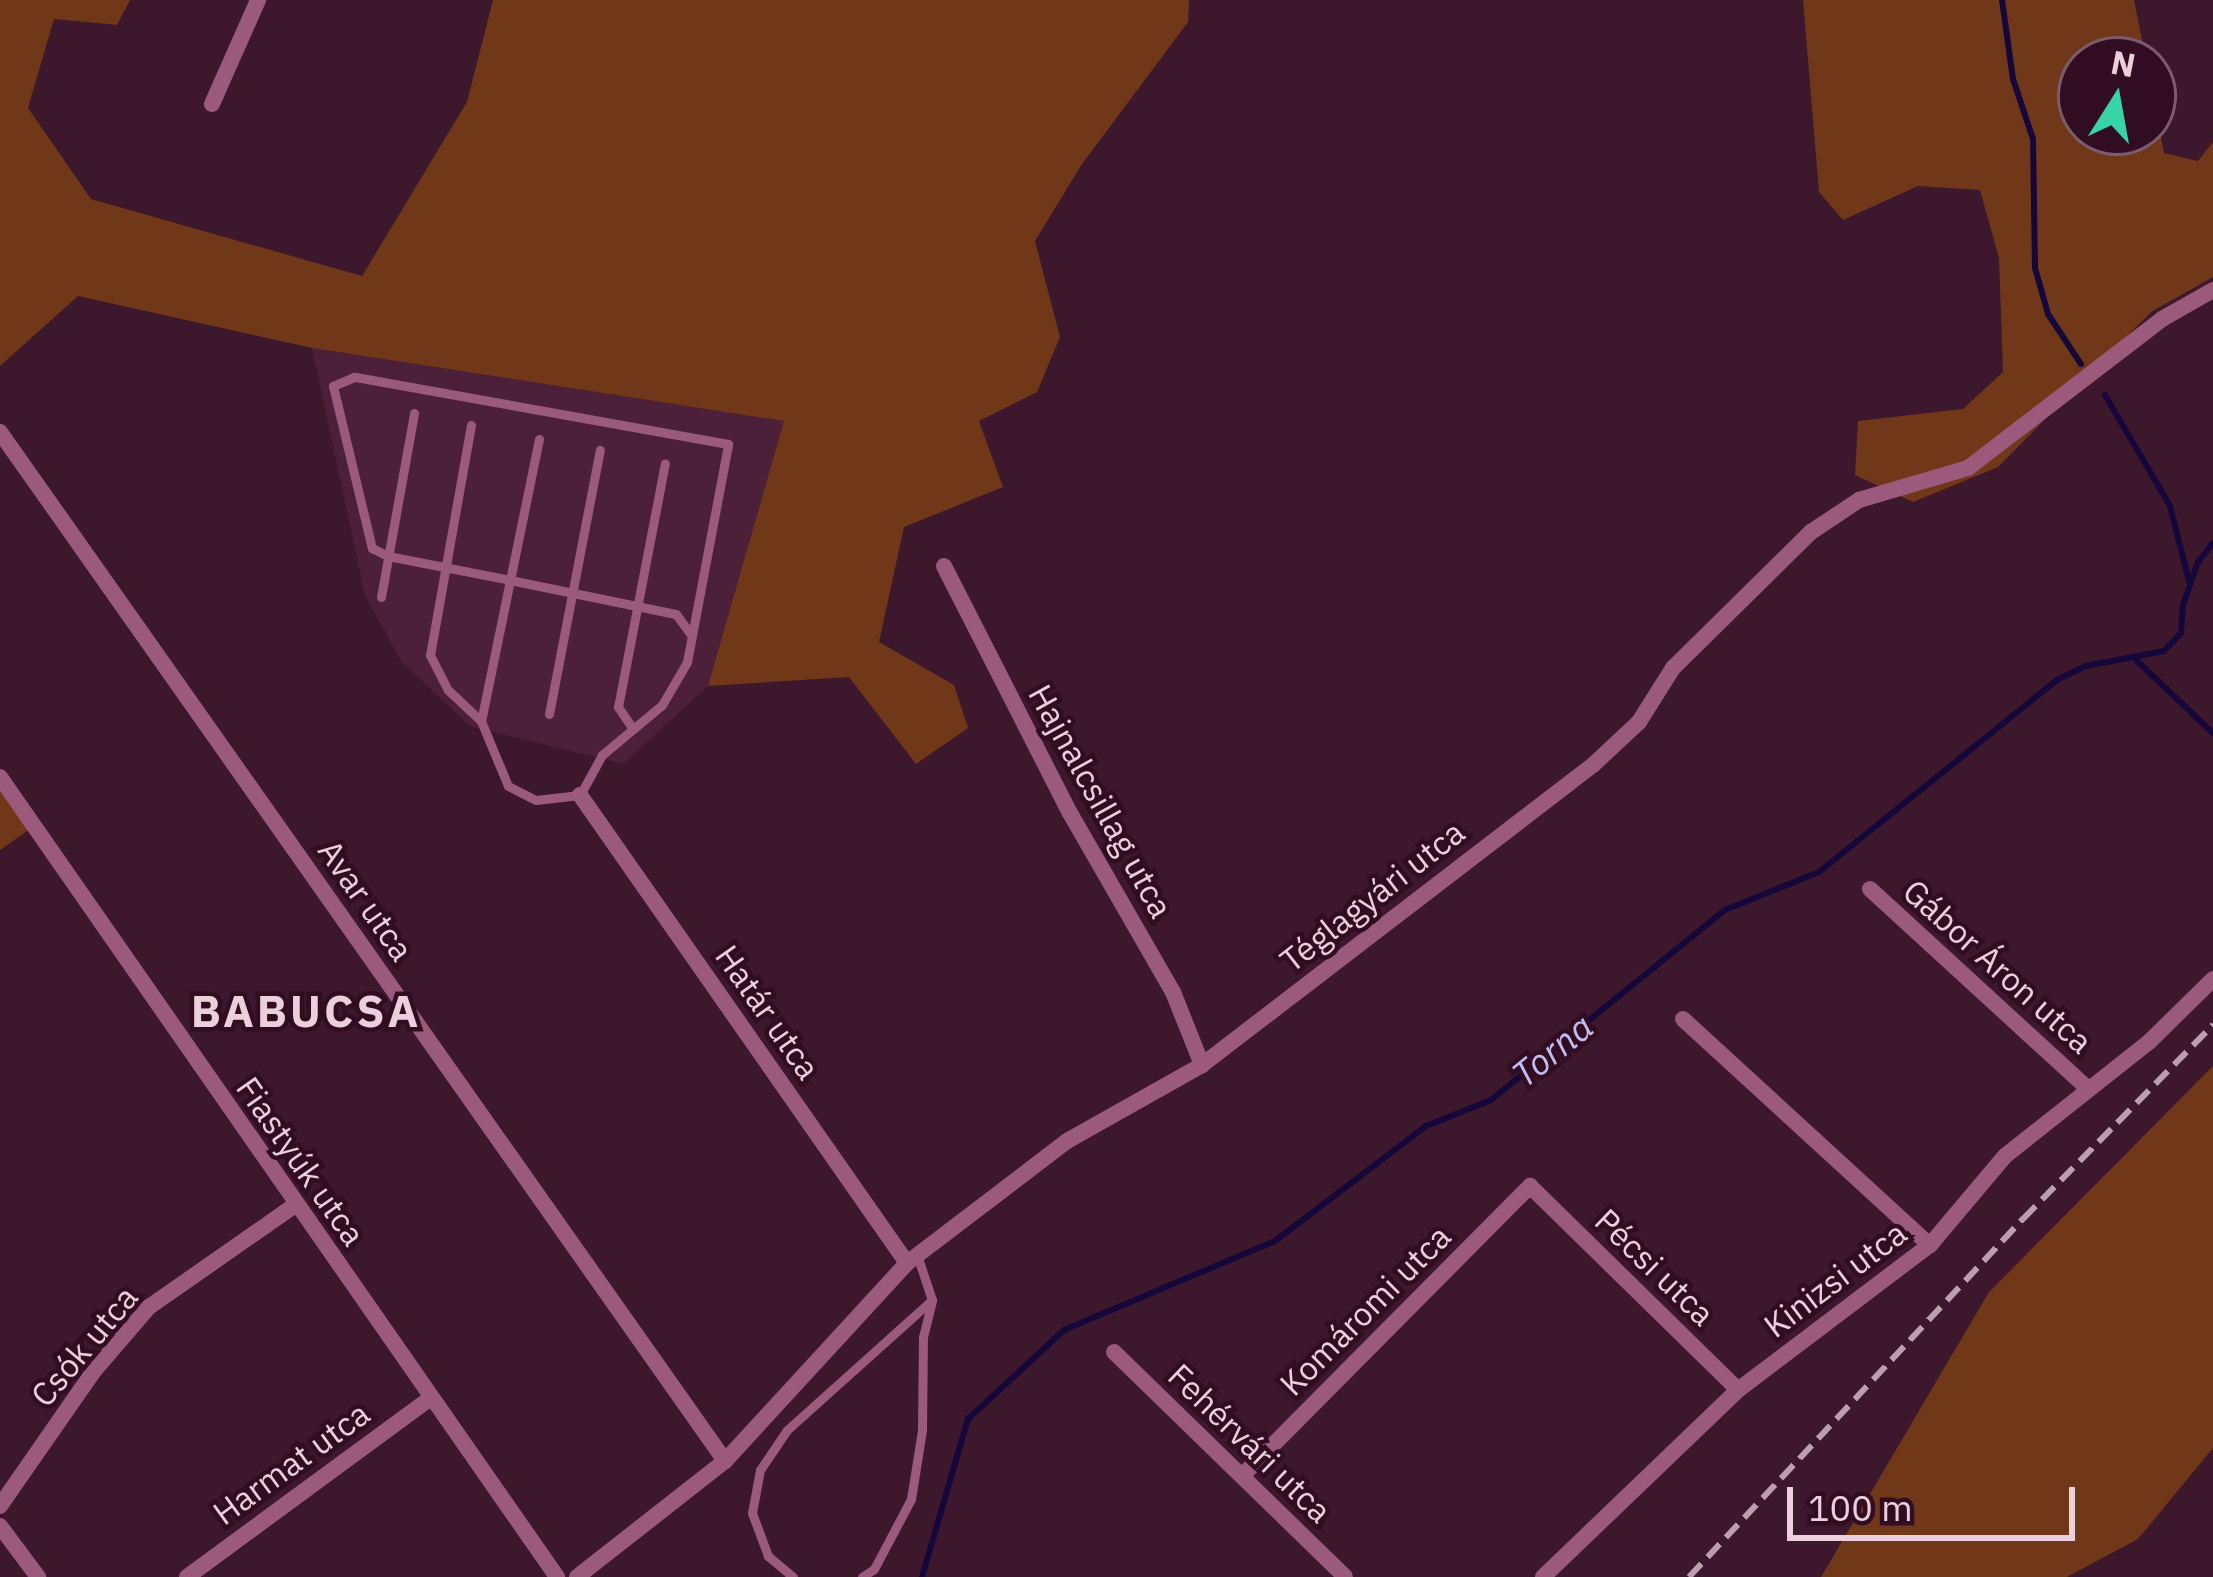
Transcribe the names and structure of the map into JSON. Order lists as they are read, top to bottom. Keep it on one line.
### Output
{"streets":{"street":["Hajnalcsillag utca","Téglagyári utca","Avar utca","Gábor Áron utca","Határ utca","Fiastyúk utca","Pécsi utca","Kinizsi utca","Komáromi utca","Csók utca","Fehérvári utca","Harmat utca"]},"crossings":[["Hajnalcsillag utca","Téglagyári utca"],["Téglagyári utca","Avar utca"],["Téglagyári utca","Határ utca"],["Gábor Áron utca","Kinizsi utca"],["Fiastyúk utca","Csók utca"],["Fiastyúk utca","Harmat utca"],["Pécsi utca","Kinizsi utca"],["Pécsi utca","Komáromi utca"],["Komáromi utca","Fehérvári utca"]],"districts":["BABUCSA"],"water":["Torna"],"scale_bar":"100 m","north":"top"}
